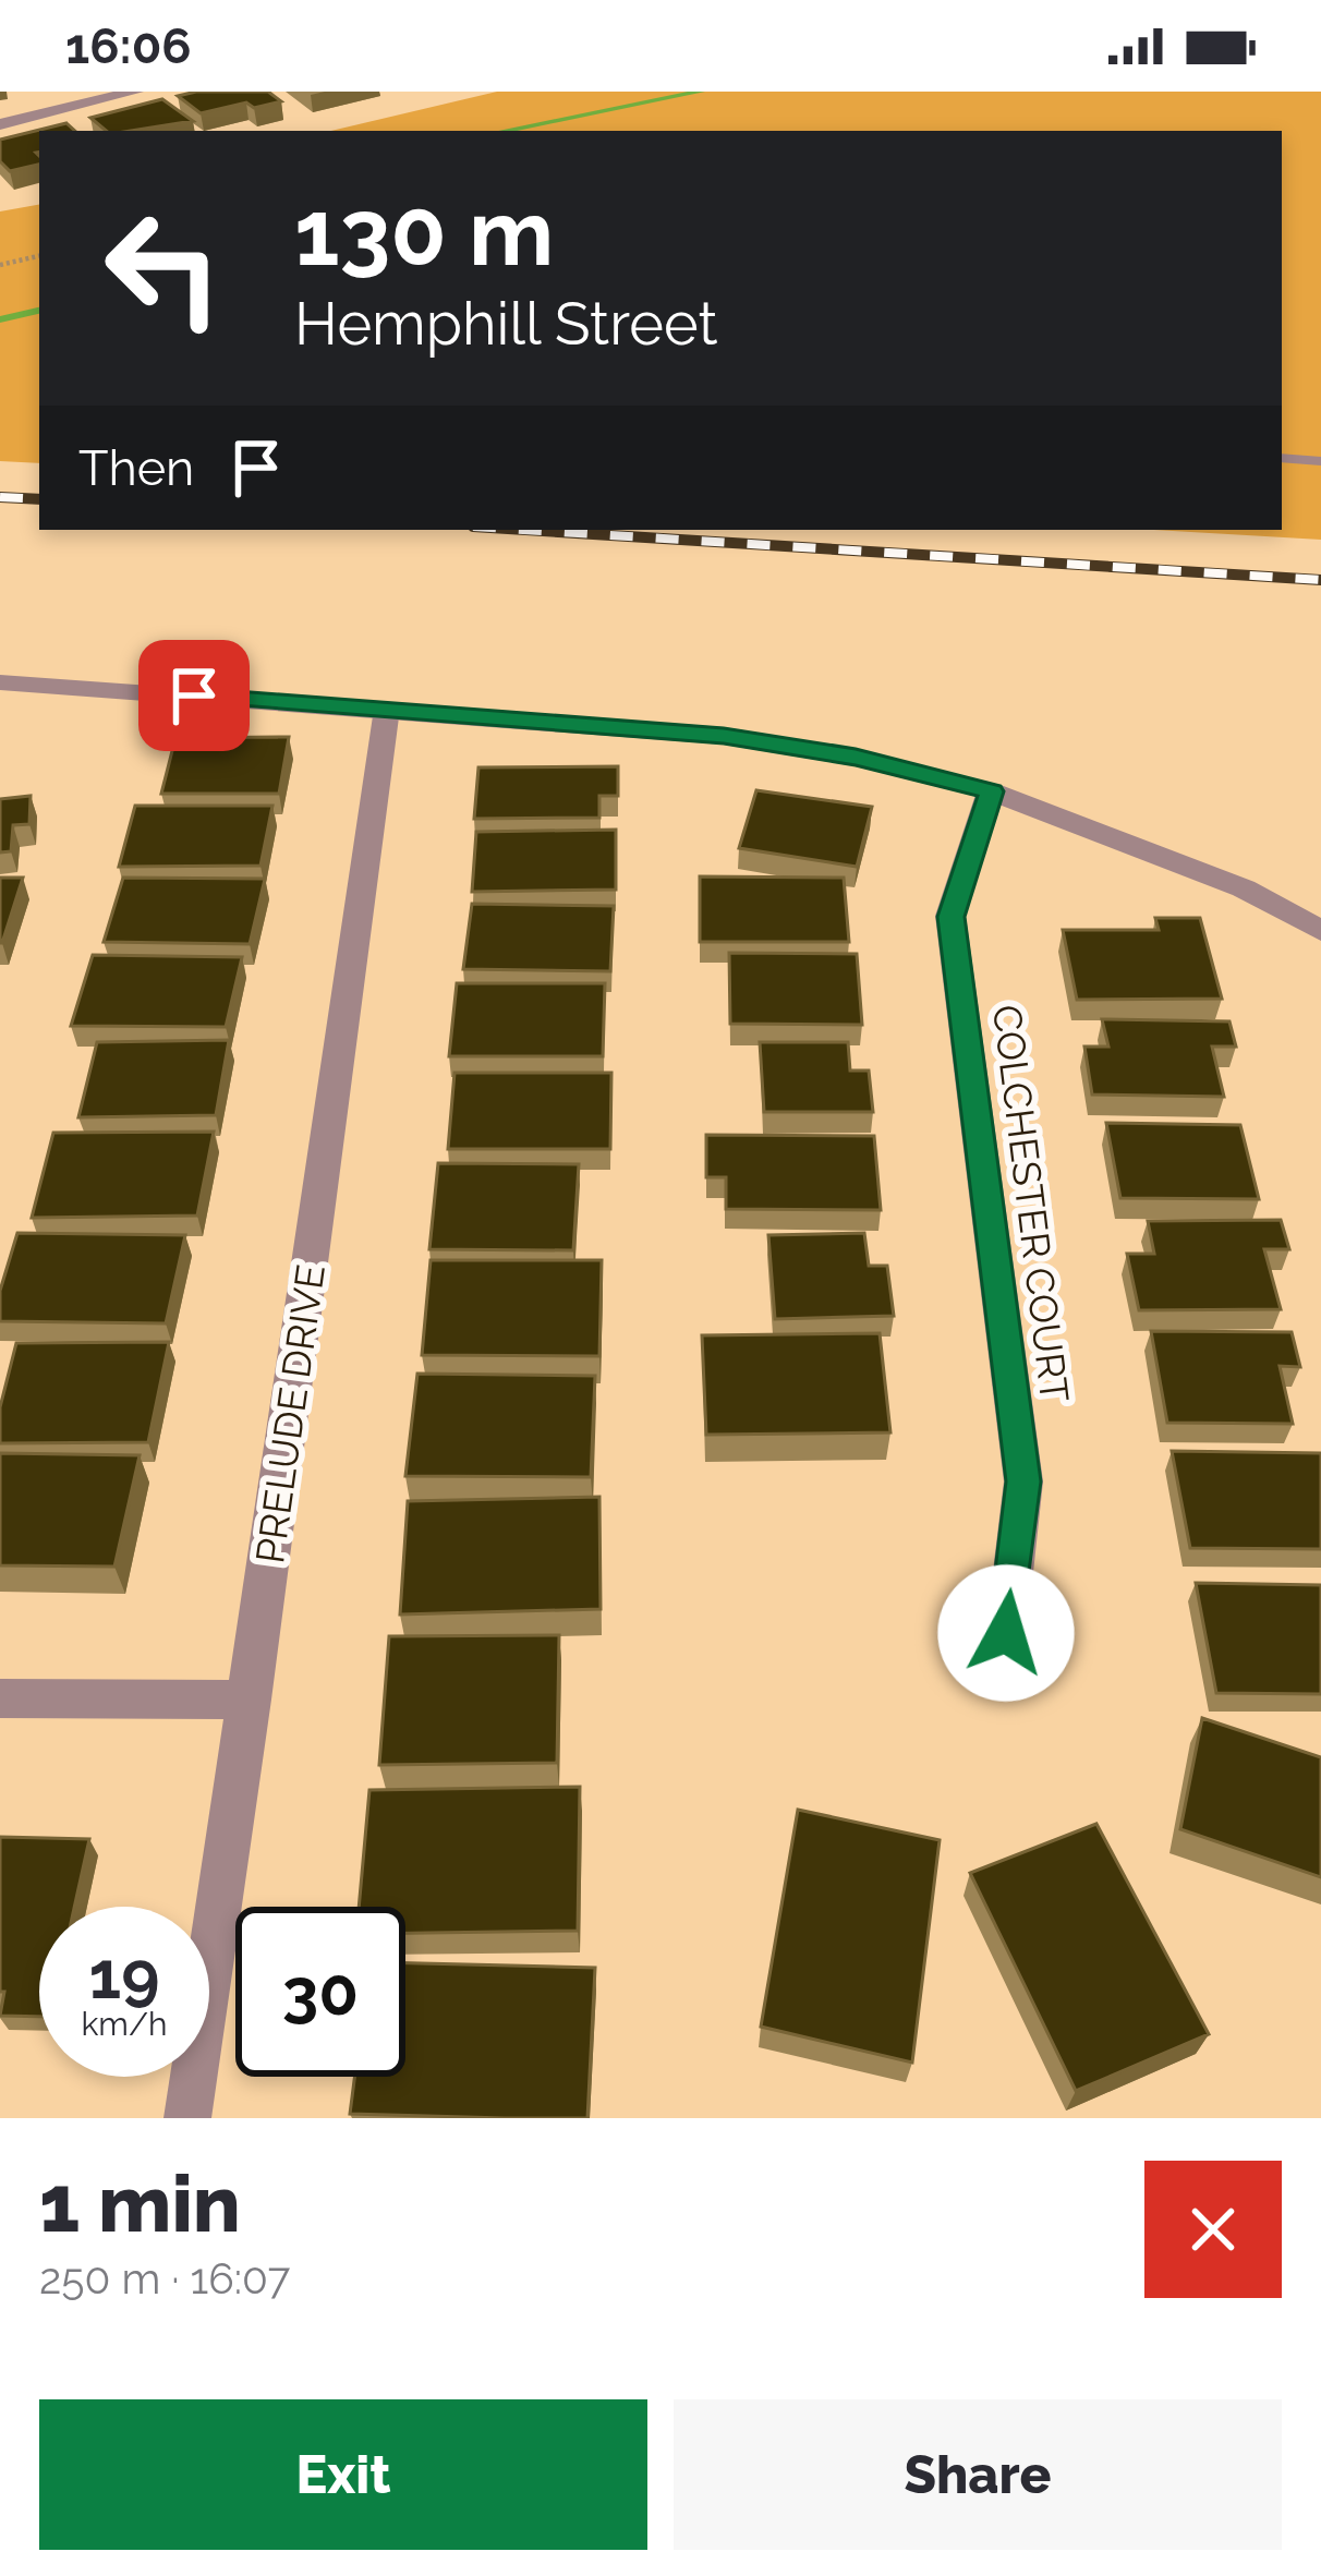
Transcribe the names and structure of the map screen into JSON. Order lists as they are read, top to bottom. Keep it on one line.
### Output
{"streets":{"street":["COLCHESTER COURT","PRELUDE DRIVE"]},"page":{"status":"16:06","turn":["130 m","Hemphill Street"],"then":"Then","speed":"19 km/h","limit":"30","heading":["1 min","250 m · 16:07"],"buttons":["Exit","Share"]}}
